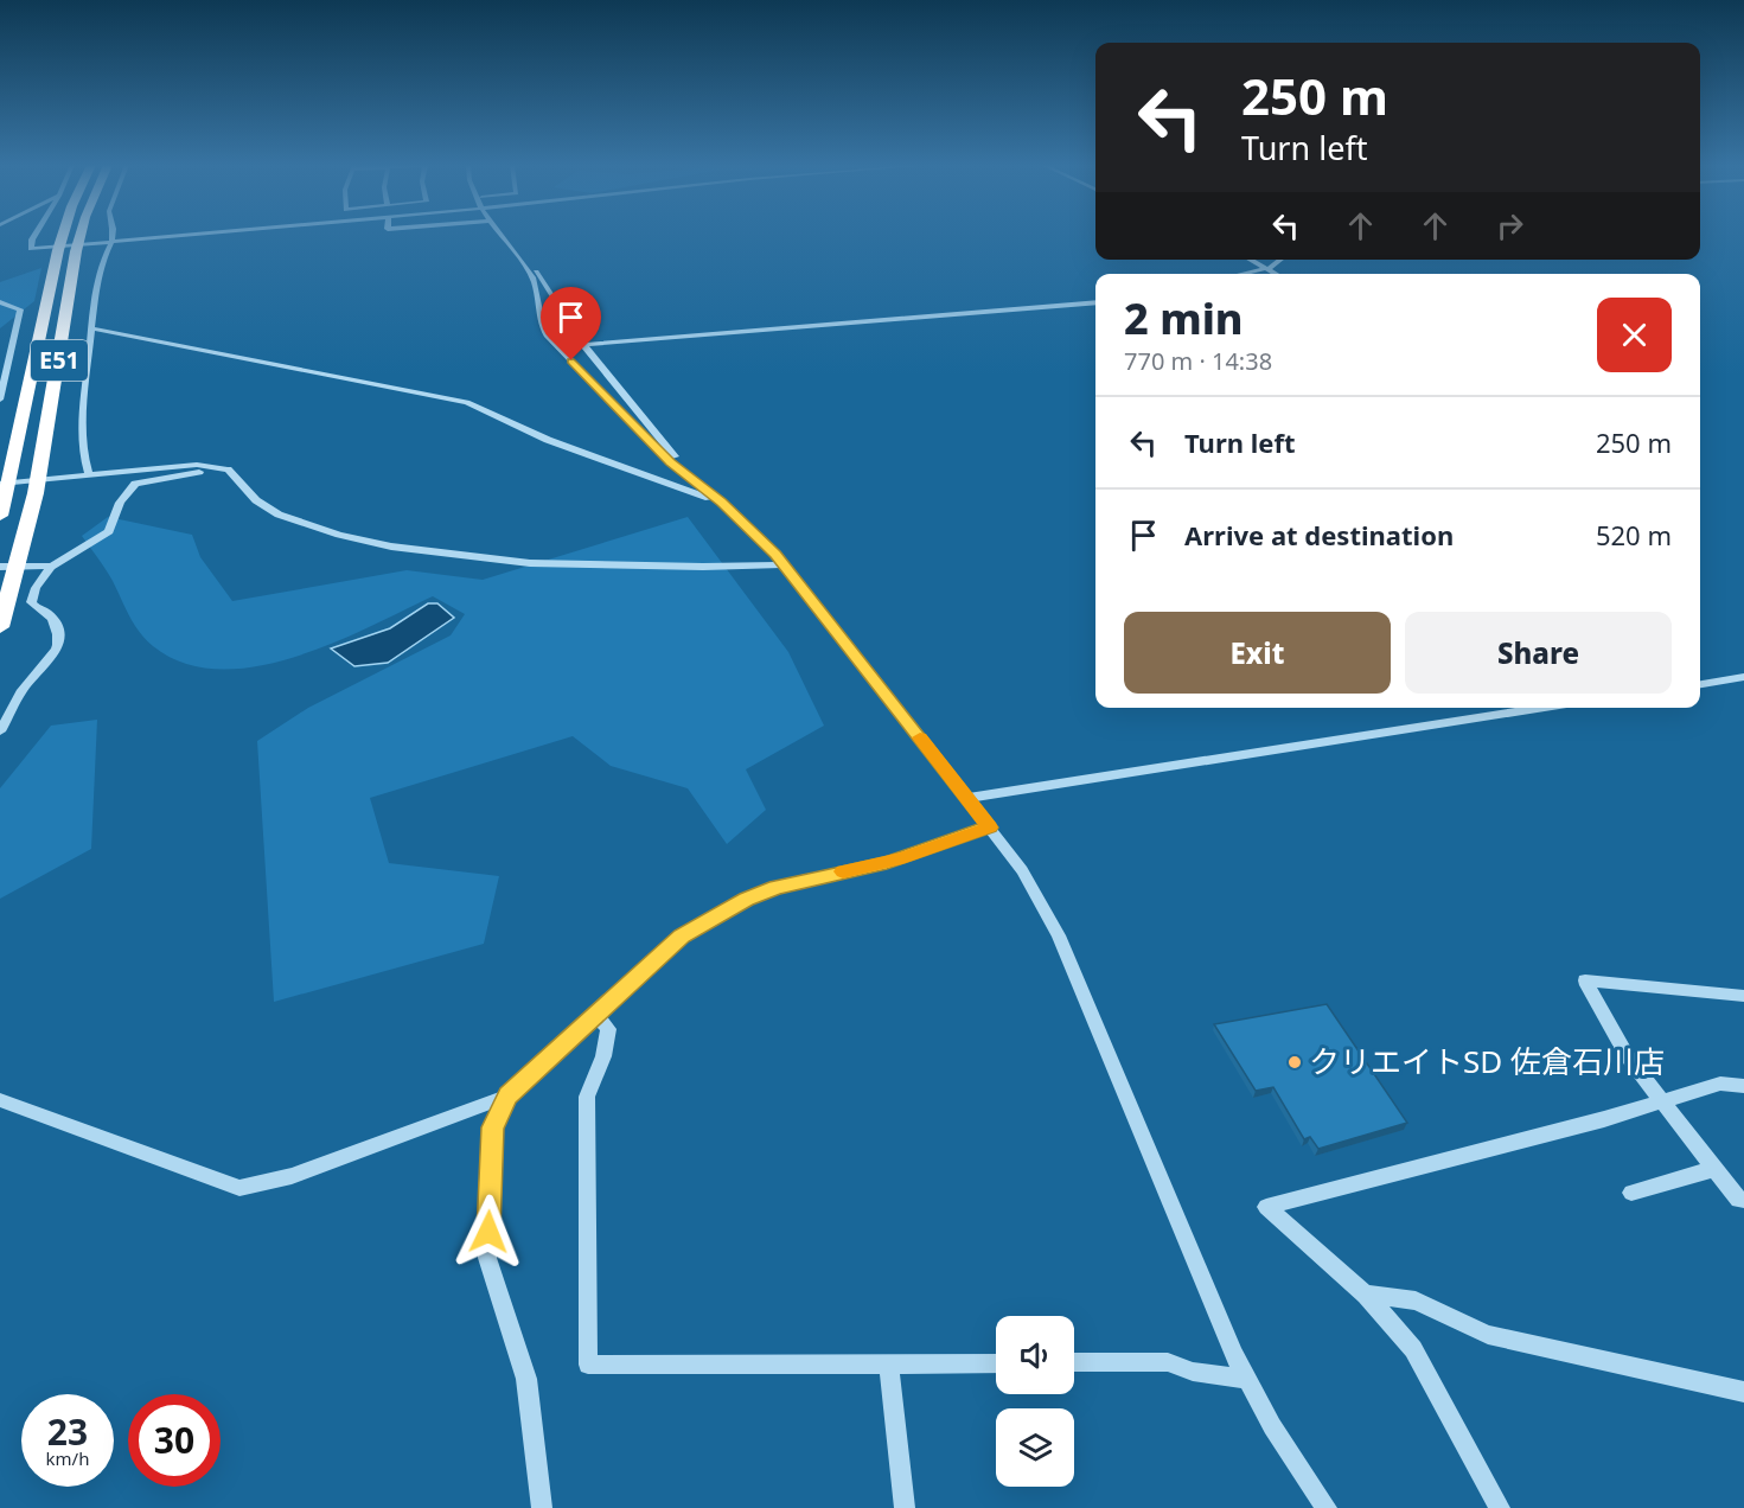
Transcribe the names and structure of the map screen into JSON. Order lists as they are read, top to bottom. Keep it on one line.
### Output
{"streets":{"highway":["E51"]},"places":["クリエイトSD 佐倉石川店"],"page":{"turn":["250 m","Turn left"],"heading":["2 min","770 m · 14:38"],"list":[{"name":"Turn left","value":"250 m"},{"name":"Arrive at destination","value":"520 m"}],"buttons":["Exit","Share"],"speed":"23 km/h","limit":"30"}}
